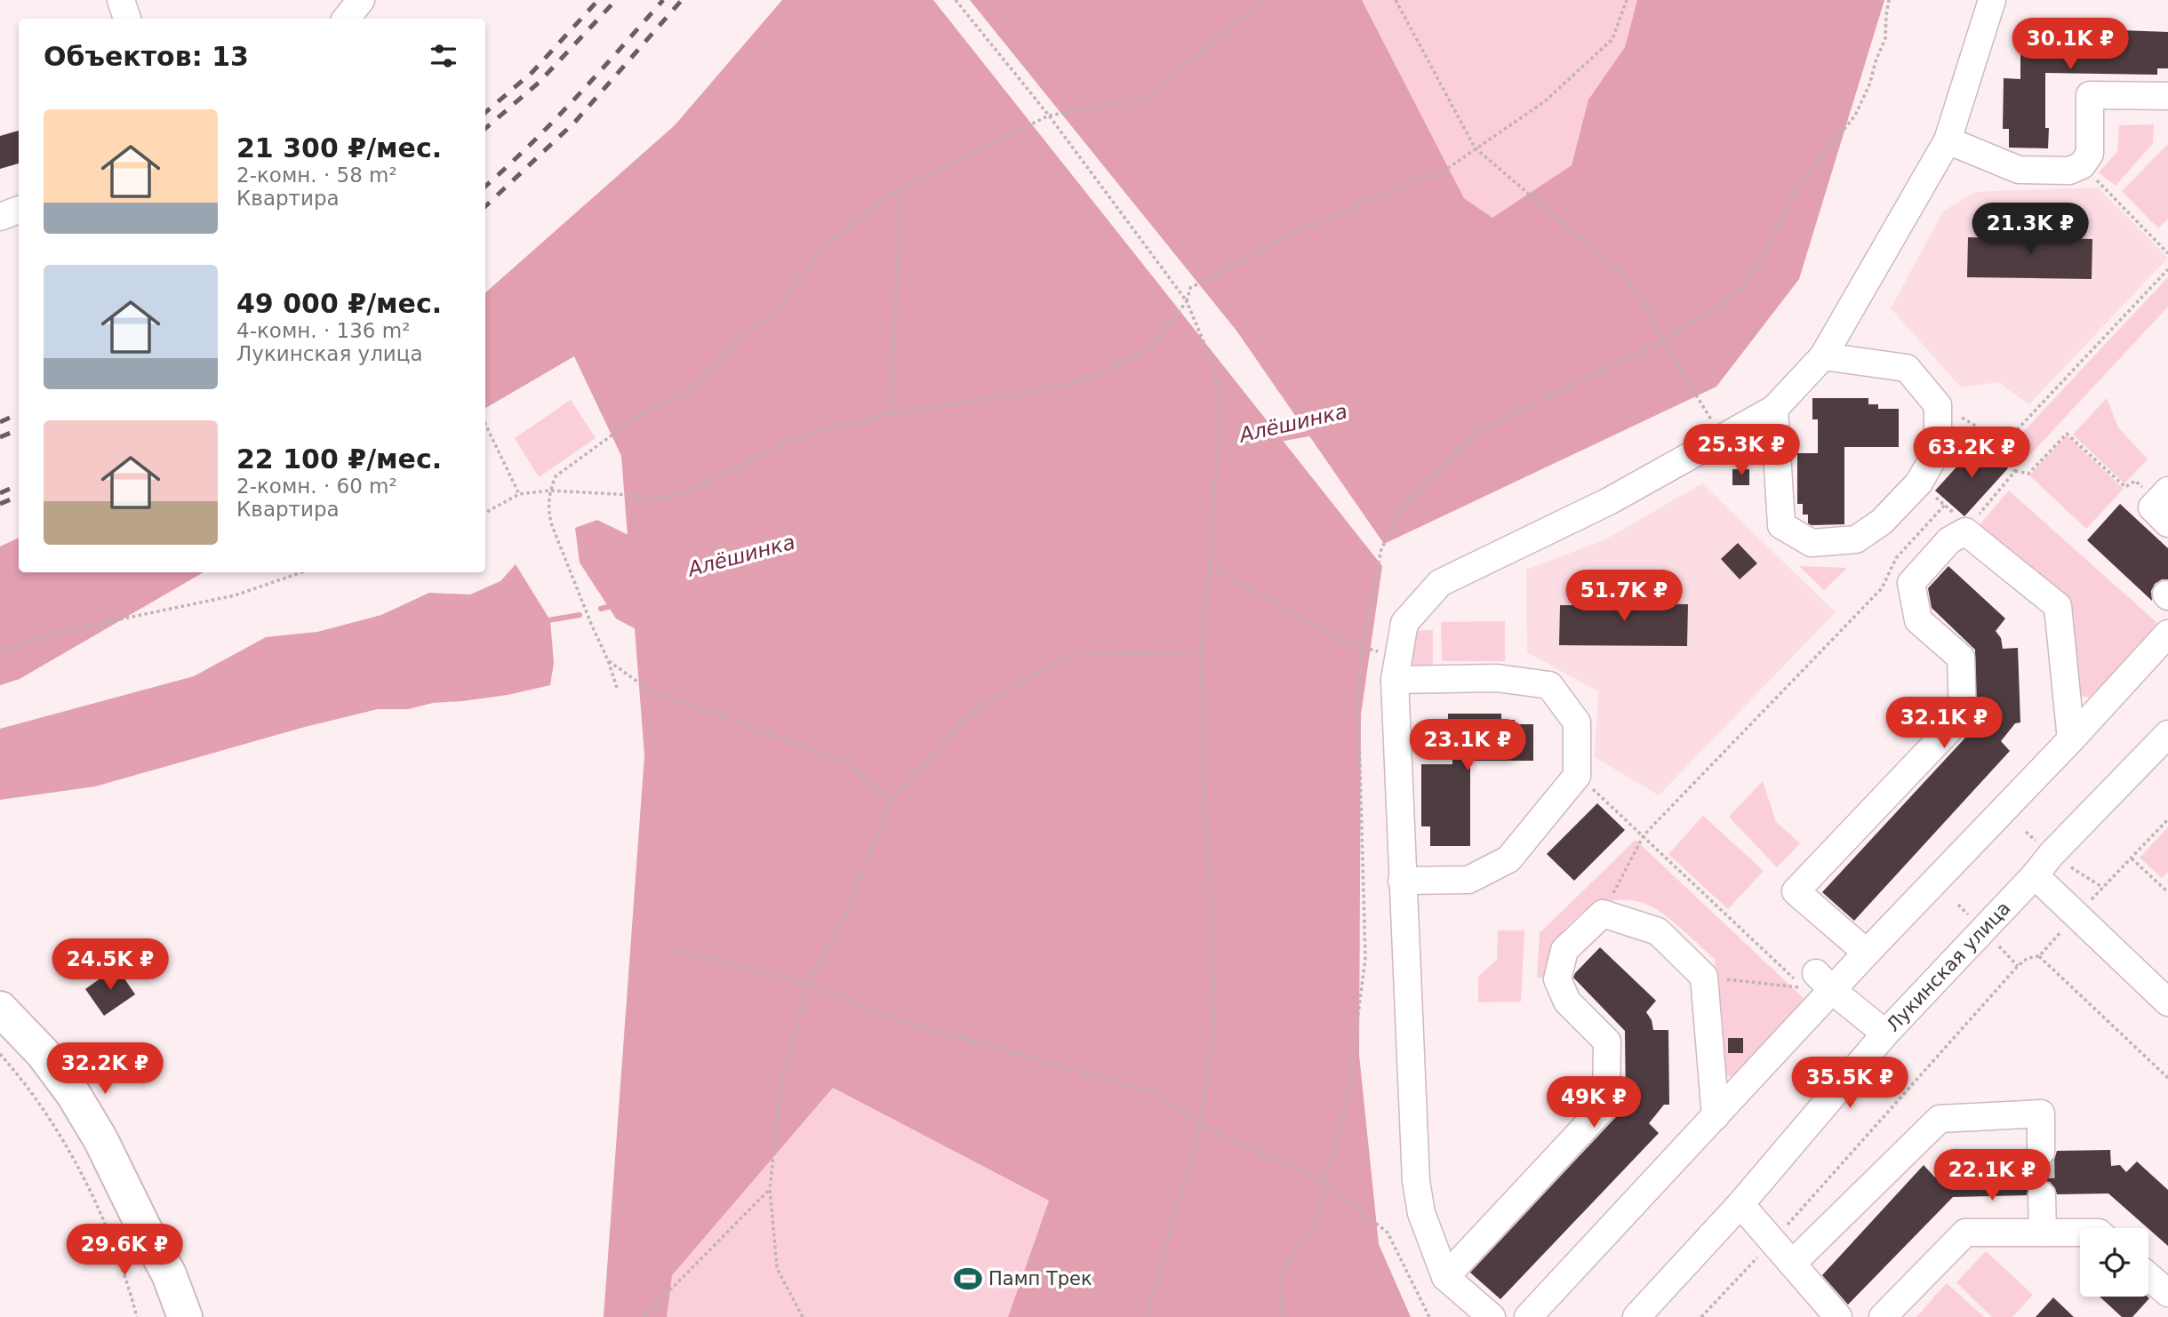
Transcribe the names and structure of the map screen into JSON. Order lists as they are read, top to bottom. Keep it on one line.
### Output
{"streets":{"street":["Лукинская улица"]},"water":["Алёшинка"],"places":{"sports":["Памп Трек"]},"page":{"price":["30.1K ₽","21.3K ₽","25.3K ₽","63.2K ₽","51.7K ₽","32.1K ₽","23.1K ₽","24.5K ₽","32.2K ₽","35.5K ₽","49K ₽","22.1K ₽","29.6K ₽"],"heading":"Объектов: 13","list":[{"name":"21 300 ₽/мес.","note":"2-комн. · 58 m² · Квартира"},{"name":"49 000 ₽/мес.","note":"4-комн. · 136 m² · Лукинская улица"},{"name":"22 100 ₽/мес.","note":"2-комн. · 60 m² · Квартира"}]}}
